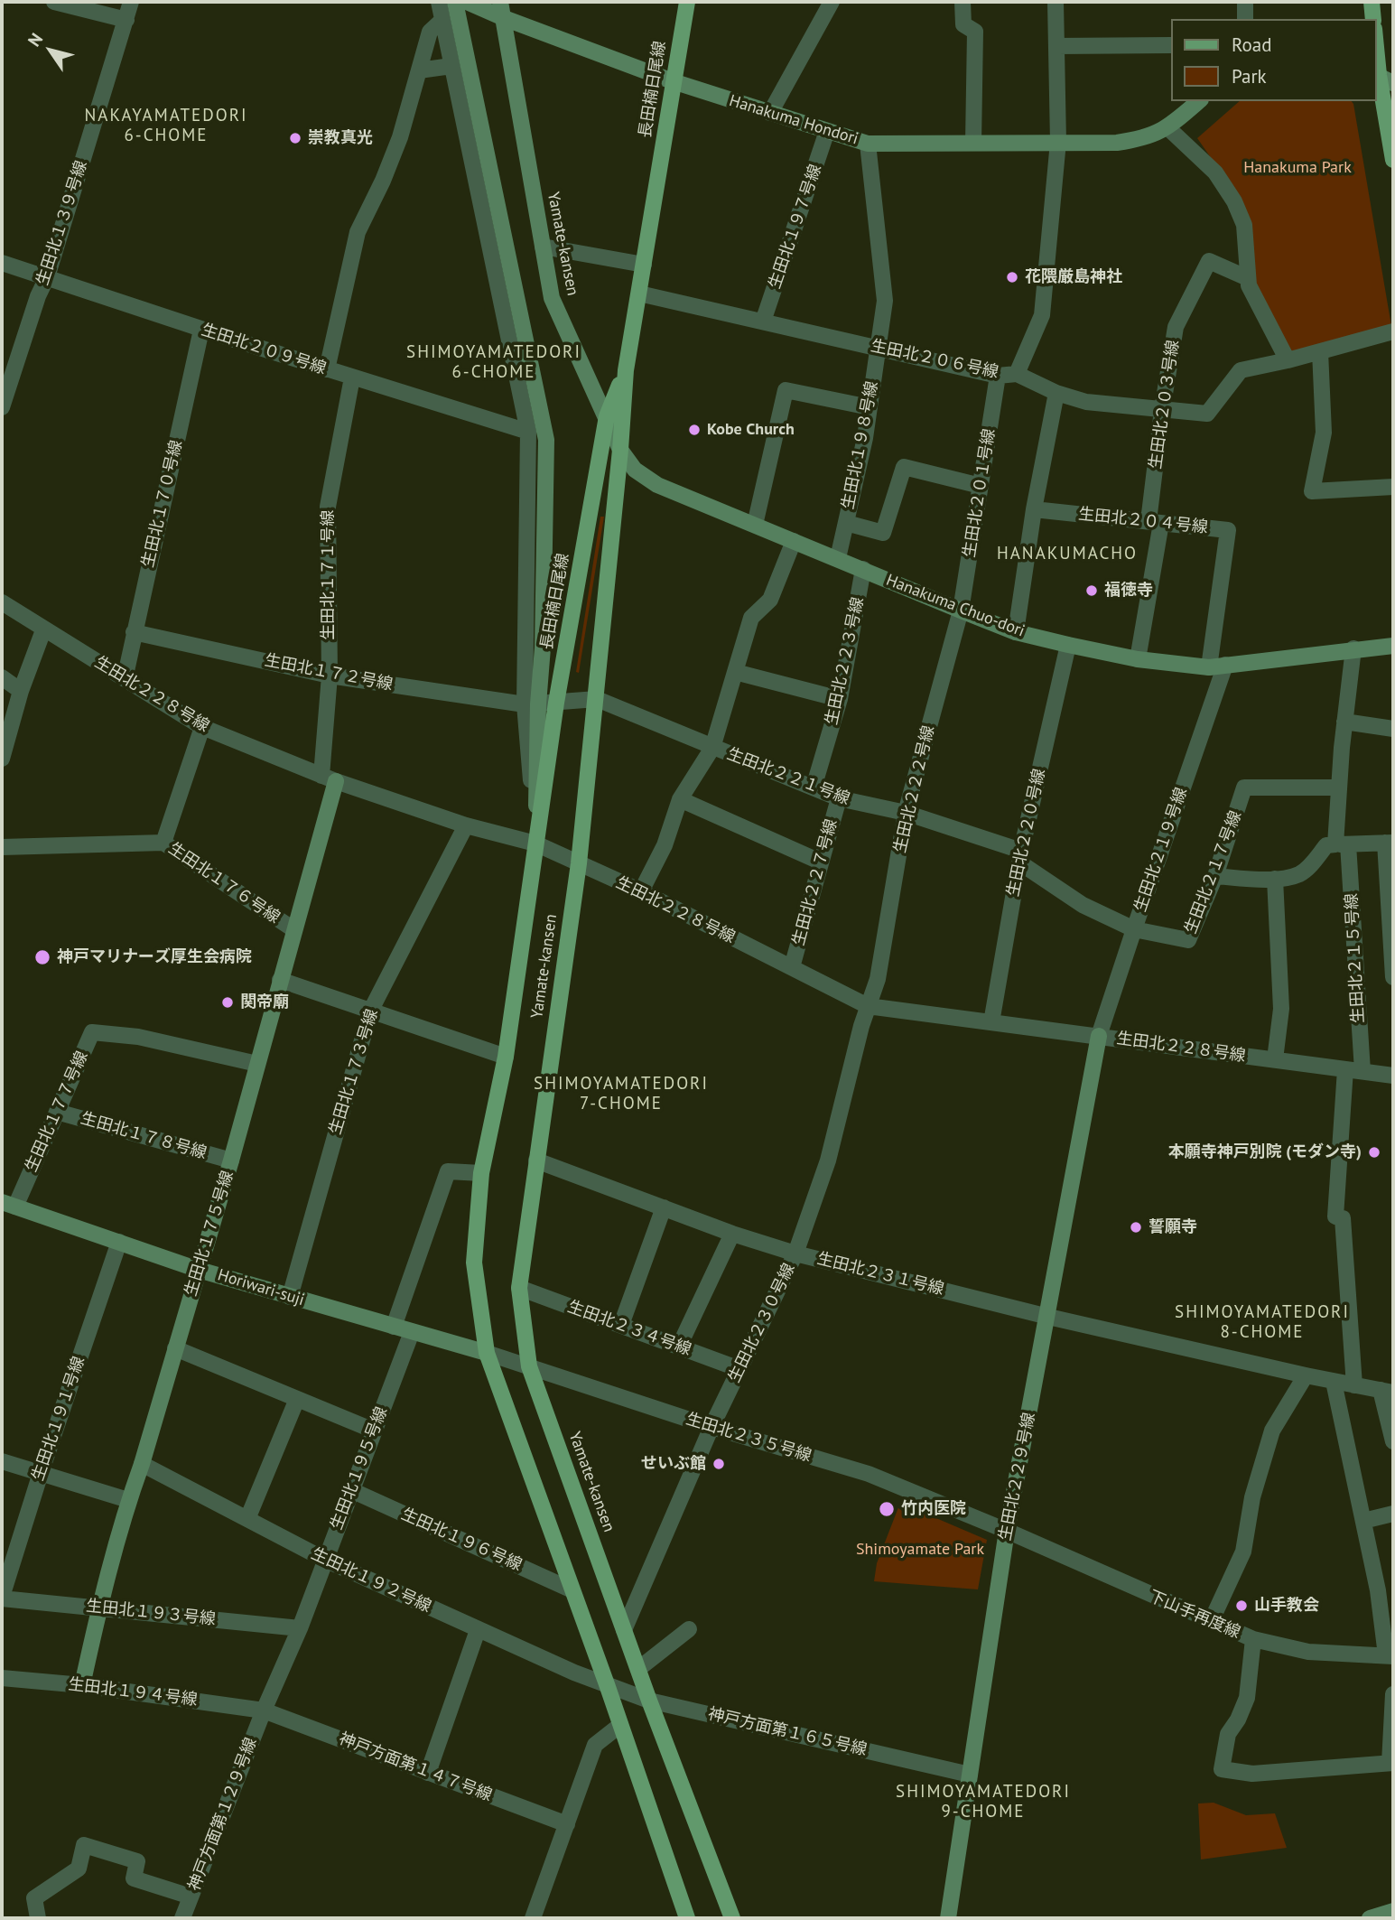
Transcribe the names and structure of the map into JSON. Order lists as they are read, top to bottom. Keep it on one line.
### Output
{"streets":{"main road":["長田楠日尾線","Yamate-kansen"],"street":["Hanakuma Hondori","生田北１３９号線","生田北１９７号線","生田北２０９号線","生田北２０６号線","生田北２０３号線","生田北１９８号線","生田北２０１号線","生田北１７０号線","生田北２０４号線","生田北１７１号線","Hanakuma Chuo-dori","生田北２２３号線","生田北１７２号線","生田北２２８号線","生田北２２１号線","生田北２２２号線","生田北２２０号線","生田北２１９号線","生田北２１７号線","生田北２２７号線","生田北１７６号線","生田北２１５号線","生田北１７３号線","生田北１７７号線","生田北１７８号線","生田北１７５号線","生田北２３１号線","Horiwari-suji","生田北２３０号線","生田北２３４号線","生田北１９１号線","生田北２３５号線","生田北１９５号線","生田北２２９号線","生田北１９６号線","生田北１９２号線","生田北１９３号線","下山手再度線","生田北１９４号線","神戸方面第１６５号線","神戸方面第１４７号線","神戸方面第１２９号線"]},"crossings":[["長田楠日尾線","Hanakuma Hondori"],["長田楠日尾線","Yamate-kansen"],["長田楠日尾線","生田北２０６号線"],["長田楠日尾線","Hanakuma Chuo-dori"],["長田楠日尾線","生田北１７２号線"],["長田楠日尾線","生田北２２８号線"],["Hanakuma Hondori","生田北１９７号線"],["Hanakuma Hondori","Yamate-kansen"],["Hanakuma Hondori","生田北１９８号線"],["生田北１３９号線","生田北２０９号線"],["生田北１９７号線","生田北２０６号線"],["Yamate-kansen","Hanakuma Chuo-dori"],["Yamate-kansen","生田北１７２号線"],["Yamate-kansen","生田北２２８号線"],["Yamate-kansen","生田北２２１号線"],["Yamate-kansen","生田北２３１号線"],["Yamate-kansen","Horiwari-suji"],["Yamate-kansen","生田北２３０号線"],["Yamate-kansen","生田北２３４号線"],["Yamate-kansen","生田北２３５号線"],["Yamate-kansen","生田北１９６号線"],["Yamate-kansen","生田北１９２号線"],["Yamate-kansen","神戸方面第１６５号線"],["生田北２０９号線","生田北１７０号線"],["生田北２０９号線","生田北１７１号線"],["生田北２０６号線","生田北２０３号線"],["生田北２０６号線","生田北１９８号線"],["生田北２０６号線","生田北２０１号線"],["生田北２０３号線","生田北２０４号線"],["生田北２０３号線","Hanakuma Chuo-dori"],["生田北１９８号線","Hanakuma Chuo-dori"],["生田北２０１号線","Hanakuma Chuo-dori"],["生田北２０１号線","生田北２２２号線"],["生田北１７０号線","生田北１７２号線"],["生田北１７０号線","生田北２２８号線"],["生田北２０４号線","Hanakuma Chuo-dori"],["生田北１７１号線","生田北１７２号線"],["生田北１７１号線","生田北２２８号線"],["生田北１７１号線","生田北１７５号線"],["Hanakuma Chuo-dori","生田北２２３号線"],["Hanakuma Chuo-dori","生田北２２２号線"],["Hanakuma Chuo-dori","生田北２２０号線"],["Hanakuma Chuo-dori","生田北２１９号線"],["Hanakuma Chuo-dori","生田北２１５号線"],["生田北２２３号線","生田北２２１号線"],["生田北１７２号線","生田北２２１号線"],["生田北２２８号線","生田北２２２号線"],["生田北２２８号線","生田北２２０号線"],["生田北２２８号線","生田北２１９号線"],["生田北２２８号線","生田北２２７号線"],["生田北２２８号線","生田北２１５号線"],["生田北２２８号線","生田北１７３号線"],["生田北２２８号線","生田北１７５号線"],["生田北２２８号線","生田北２３０号線"],["生田北２２８号線","生田北２２９号線"],["生田北２２１号線","生田北２２２号線"],["生田北２２１号線","生田北２２０号線"],["生田北２２１号線","生田北２１７号線"],["生田北２２１号線","生田北２２７号線"],["生田北２２２号線","生田北２３０号線"],["生田北２２０号線","生田北２１７号線"],["生田北２１９号線","生田北２１７号線"],["生田北２１９号線","生田北２２９号線"],["生田北２１７号線","生田北２１５号線"],["生田北１７６号線","生田北１７５号線"],["生田北１７３号線","Horiwari-suji"],["生田北１７７号線","生田北１７８号線"],["生田北１７７号線","生田北１７５号線"],["生田北１７７号線","Horiwari-suji"],["生田北１７８号線","生田北１７５号線"],["生田北１７５号線","Horiwari-suji"],["生田北１７５号線","生田北１９２号線"],["生田北１７５号線","生田北１９３号線"],["生田北１７５号線","生田北１９４号線"],["生田北２３１号線","生田北２３０号線"],["生田北２３１号線","生田北２２９号線"],["Horiwari-suji","生田北１９１号線"],["Horiwari-suji","生田北２３５号線"],["Horiwari-suji","生田北１９５号線"],["生田北２３０号線","生田北２３４号線"],["生田北２３０号線","生田北２３５号線"],["生田北１９１号線","生田北１９３号線"],["生田北２３５号線","生田北２２９号線"],["生田北２３５号線","下山手再度線"],["生田北１９５号線","生田北１９６号線"],["生田北１９５号線","生田北１９２号線"],["生田北１９５号線","生田北１９３号線"],["生田北１９５号線","生田北１９４号線"],["生田北１９５号線","神戸方面第１４７号線"],["生田北１９５号線","神戸方面第１２９号線"],["生田北２２９号線","下山手再度線"],["生田北２２９号線","神戸方面第１６５号線"],["生田北１９２号線","神戸方面第１６５号線"],["生田北１９４号線","神戸方面第１４７号線"],["生田北１９４号線","神戸方面第１２９号線"],["神戸方面第１４７号線","神戸方面第１２９号線"]],"districts":["NAKAYAMATEDORI 6-CHOME","SHIMOYAMATEDORI 6-CHOME","HANAKUMACHO","SHIMOYAMATEDORI 7-CHOME","SHIMOYAMATEDORI 8-CHOME","SHIMOYAMATEDORI 9-CHOME"],"parks":["Hanakuma Park","Shimoyamate Park"],"places":["崇教真光","花隈厳島神社","Kobe Church","福徳寺","神戸マリナーズ厚生会病院","関帝廟","本願寺神戸別院 (モダン寺)","誓願寺","せいぶ館","竹内医院","山手教会"],"legend":["Road","Park"],"north":"top left"}
